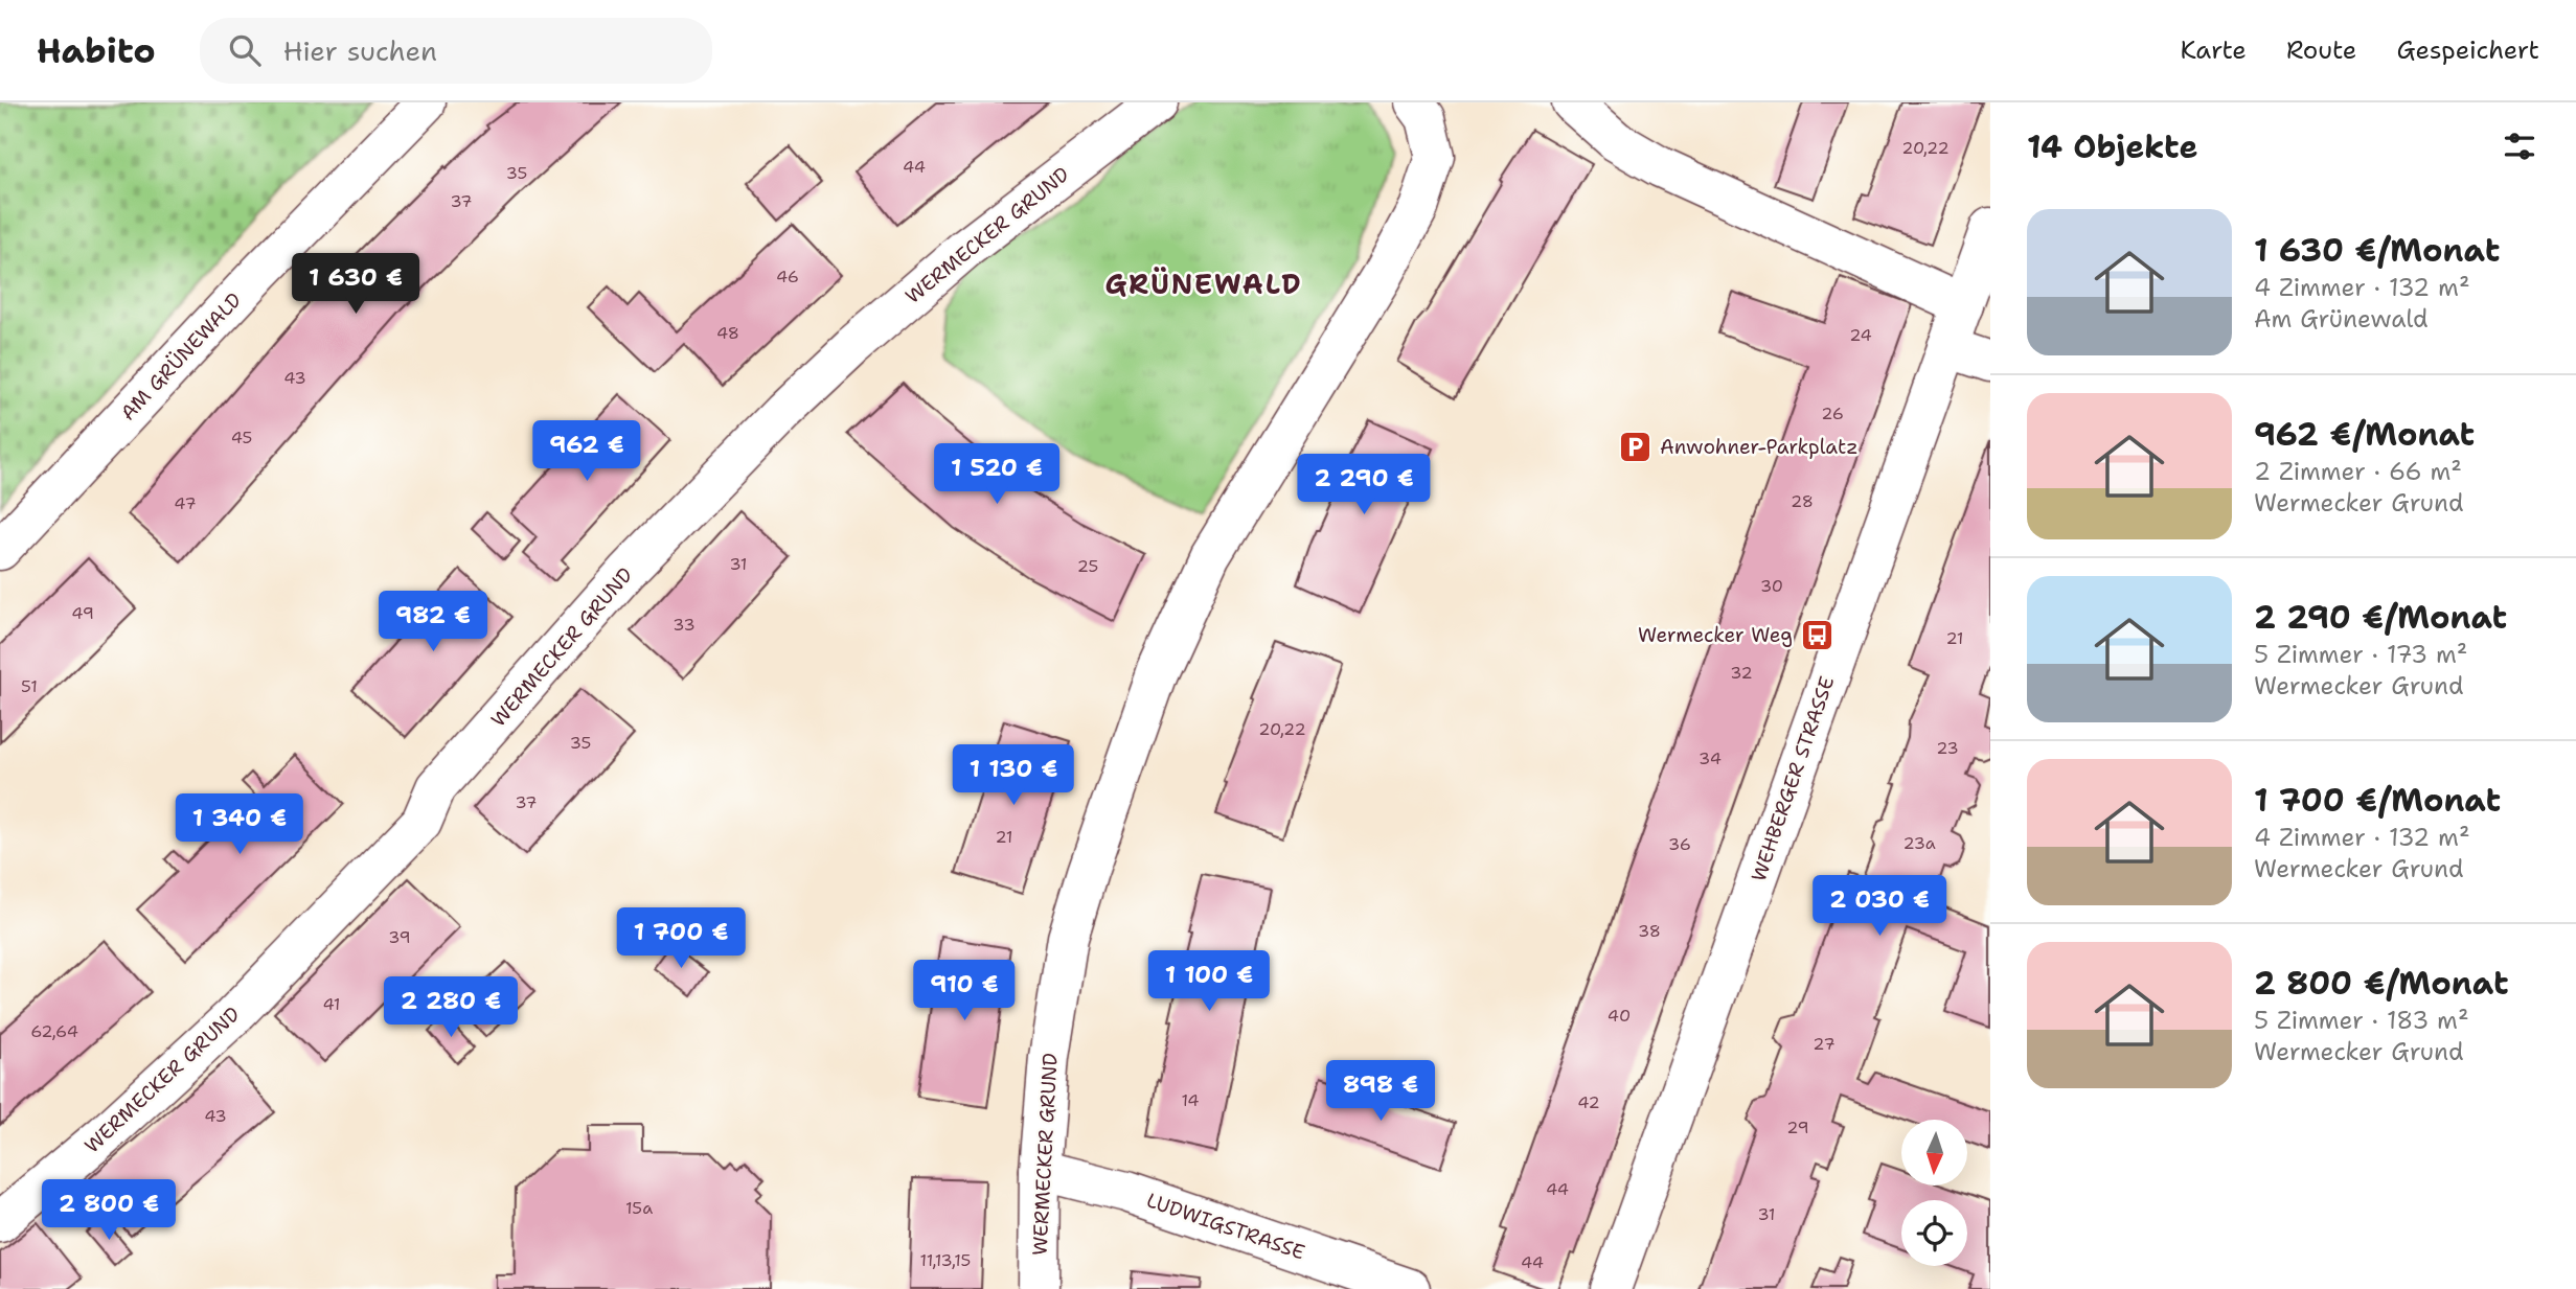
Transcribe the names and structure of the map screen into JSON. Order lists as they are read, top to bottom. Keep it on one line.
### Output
{"streets":{"street":["WERMECKER GRUND","AM GRÜNEWALD","WEHBERGER STRASSE","LUDWIGSTRASSE"]},"crossings":[["WERMECKER GRUND","LUDWIGSTRASSE"]],"districts":["GRÜNEWALD"],"places":{"parking":["Anwohner-Parkplatz"],"bus stop":["Wermecker Weg"]},"house_numbers":["20,22","44","35","37","46","48","24","43","26","45","28","47","31","25","30","49","33","21","32","51","20,22","35","23","34","37","21","23a","36","38","39","41","40","62,64","27","14","42","43","29","44","15a","31","11,13,15","44"],"north":"bottom","page":{"header":"Habito","search":"Hier suchen","nav":["Karte","Route","Gespeichert"],"heading":"14 Objekte","list":[{"name":"1 630 €/Monat","note":"4 Zimmer · 132 m² · Am Grünewald"},{"name":"962 €/Monat","note":"2 Zimmer · 66 m² · Wermecker Grund"},{"name":"2 290 €/Monat","note":"5 Zimmer · 173 m² · Wermecker Grund"},{"name":"1 700 €/Monat","note":"4 Zimmer · 132 m² · Wermecker Grund"},{"name":"2 800 €/Monat","note":"5 Zimmer · 183 m² · Wermecker Grund"}],"price":["1 630 €","962 €","1 520 €","2 290 €","982 €","1 130 €","1 340 €","2 030 €","1 700 €","1 100 €","910 €","2 280 €","898 €","2 800 €"]}}
